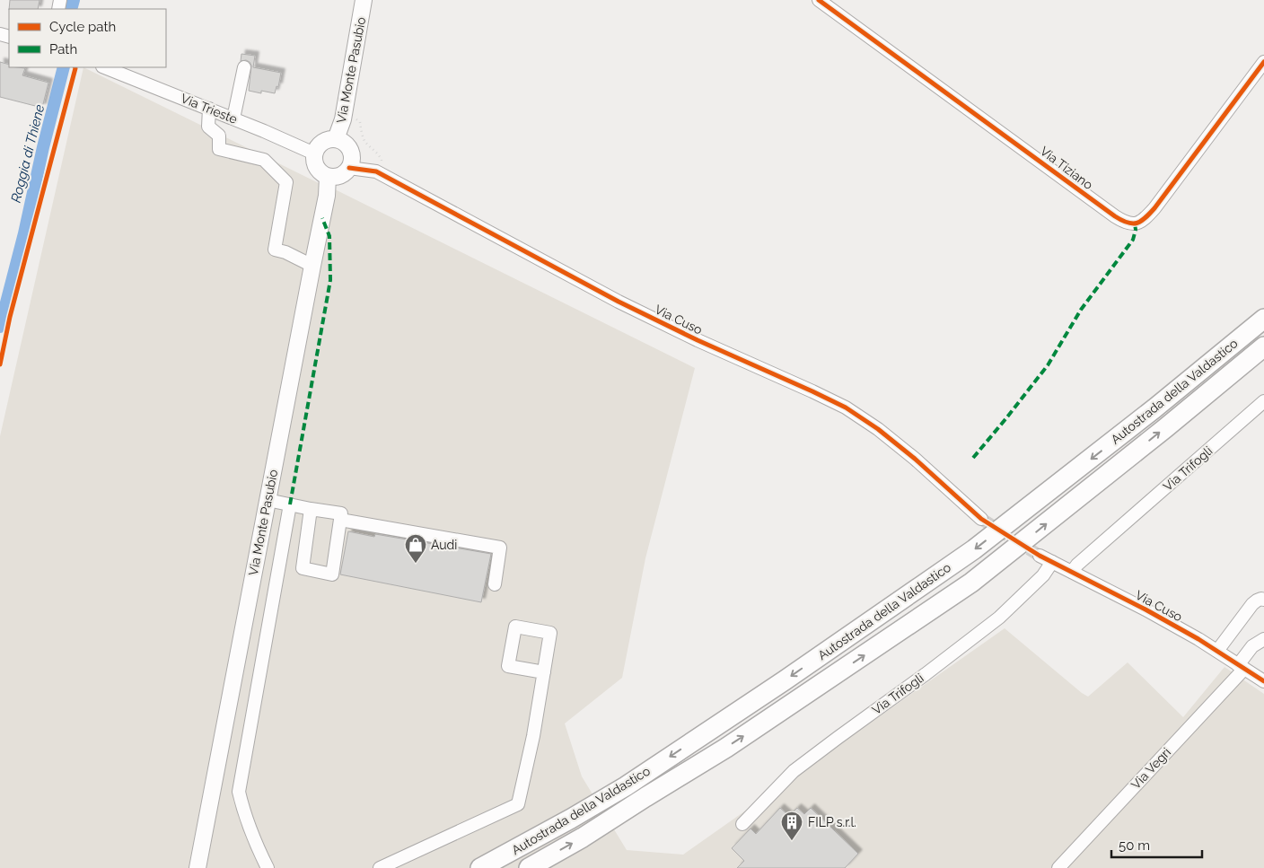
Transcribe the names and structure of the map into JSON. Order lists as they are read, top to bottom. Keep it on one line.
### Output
{"streets":{"highway":["Autostrada della Valdastico"],"main road":["Via Monte Pasubio"],"street":["Via Trieste","Via Tiziano","Via Cuso","Via Trifogli","Via Vegri"]},"crossings":[["Via Monte Pasubio","Via Trieste"],["Via Monte Pasubio","Via Cuso"],["Via Trieste","Via Cuso"],["Via Cuso","Via Trifogli"],["Via Cuso","Via Vegri"]],"water":["Roggia di Thiene"],"places":{"shop":["Audi"],"building":["FILP s.r.l."]},"legend":["Cycle path","Path"],"scale_bar":"50 m"}
